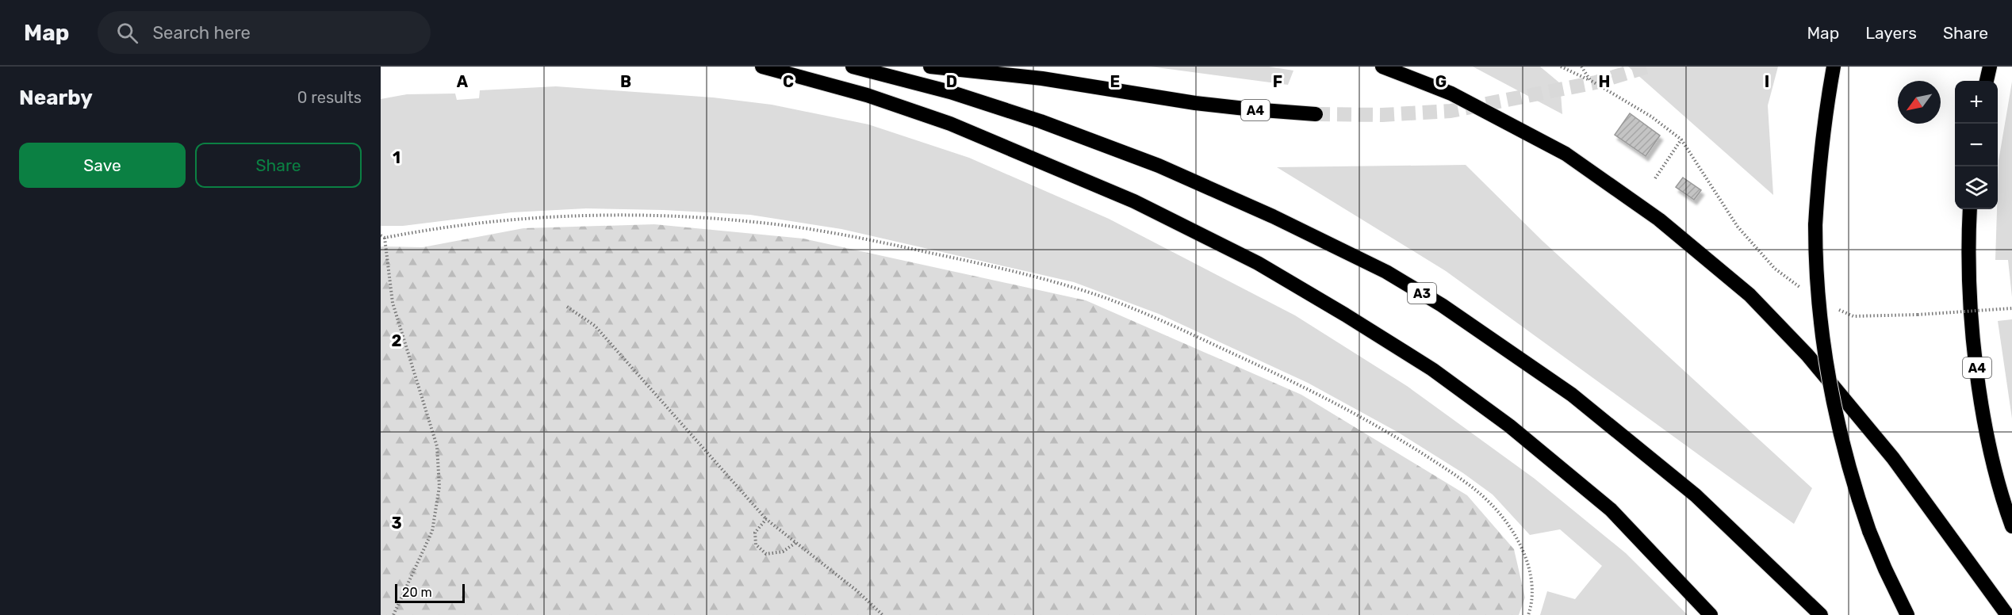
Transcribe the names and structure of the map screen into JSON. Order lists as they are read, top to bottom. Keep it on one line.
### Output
{"streets":{"highway":["A4","A3"]},"scale_bar":"20 m","north":"bottom left","page":{"header":"Map","search":"Search here","nav":["Map","Layers","Share"],"heading":["Nearby","0 results"],"map_buttons":["+","−"],"buttons":["Save","Share"],"scale":"20 m"},"grid":{"columns":["A","B","C","D","E","F","G","H","I"],"rows":["1","2","3"]}}
